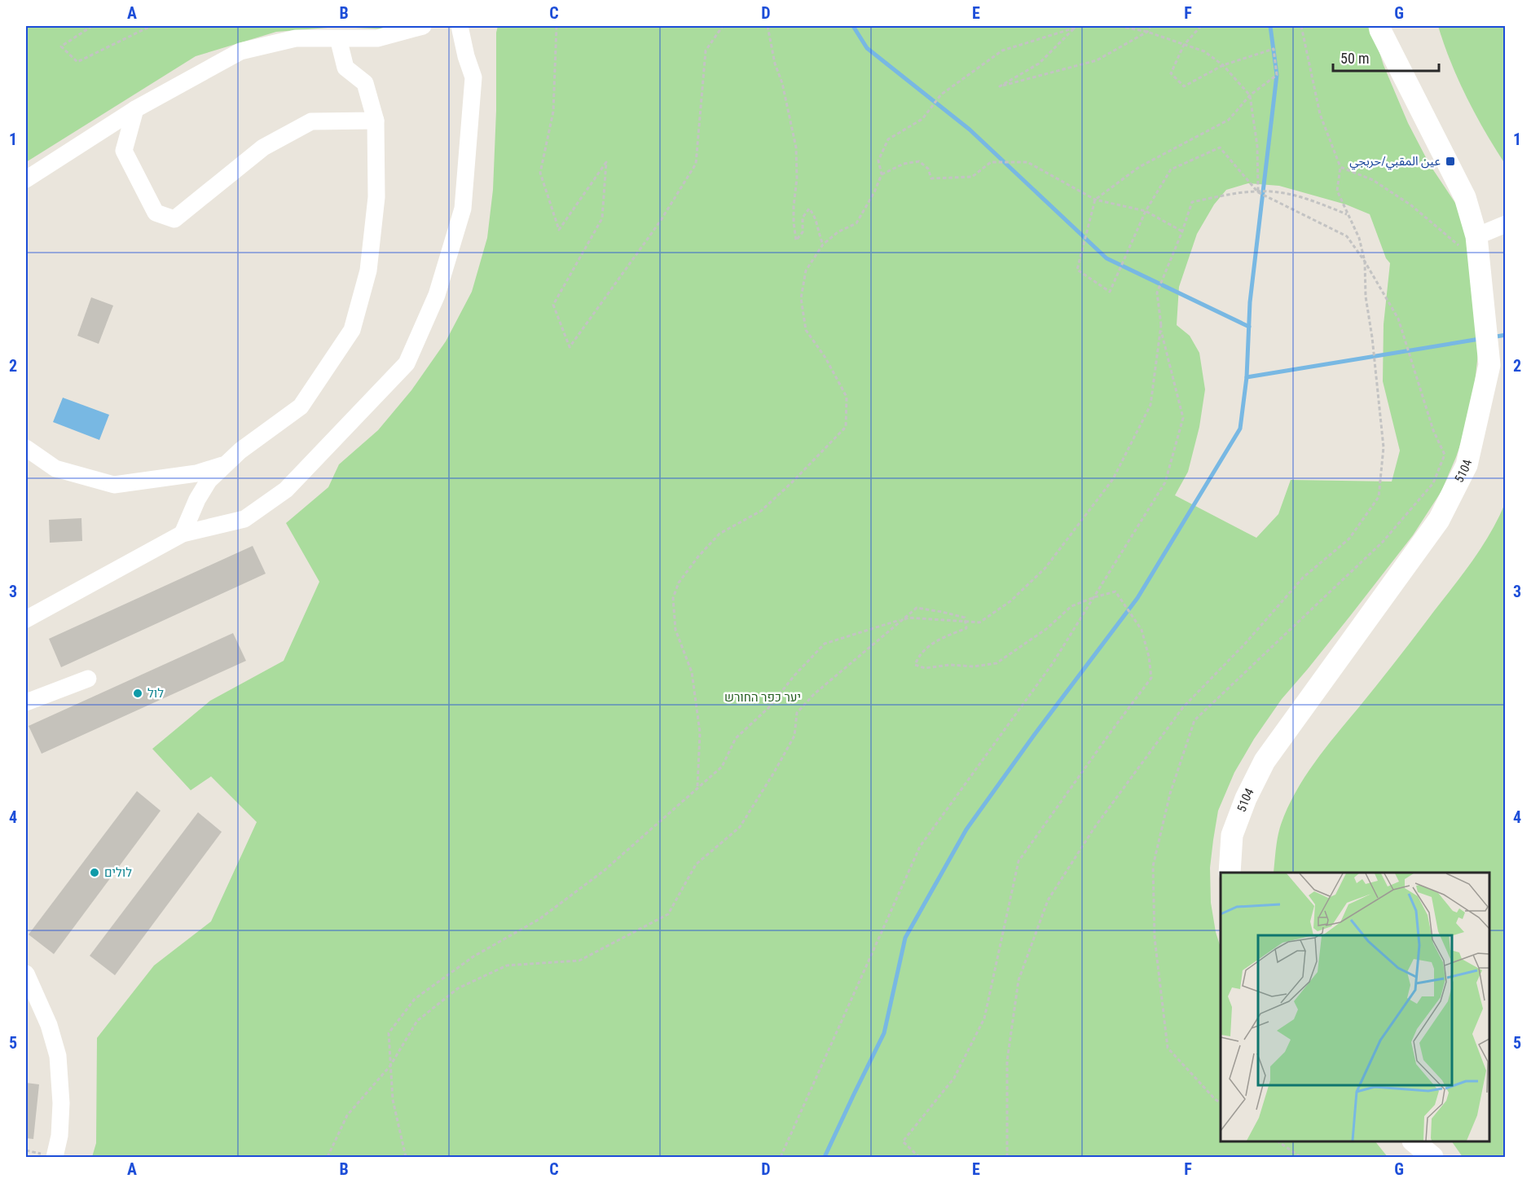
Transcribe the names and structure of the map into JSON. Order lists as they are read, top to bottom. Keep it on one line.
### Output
{"streets":{"street":["5104"]},"parks":["יער כפר החורש"],"places":{"transit":["عين المقبي/حربجي"],"other":["לול","לולים"]},"scale_bar":"50 m","grid":{"columns":["A","B","C","D","E","F","G"],"rows":["1","2","3","4","5"]}}
